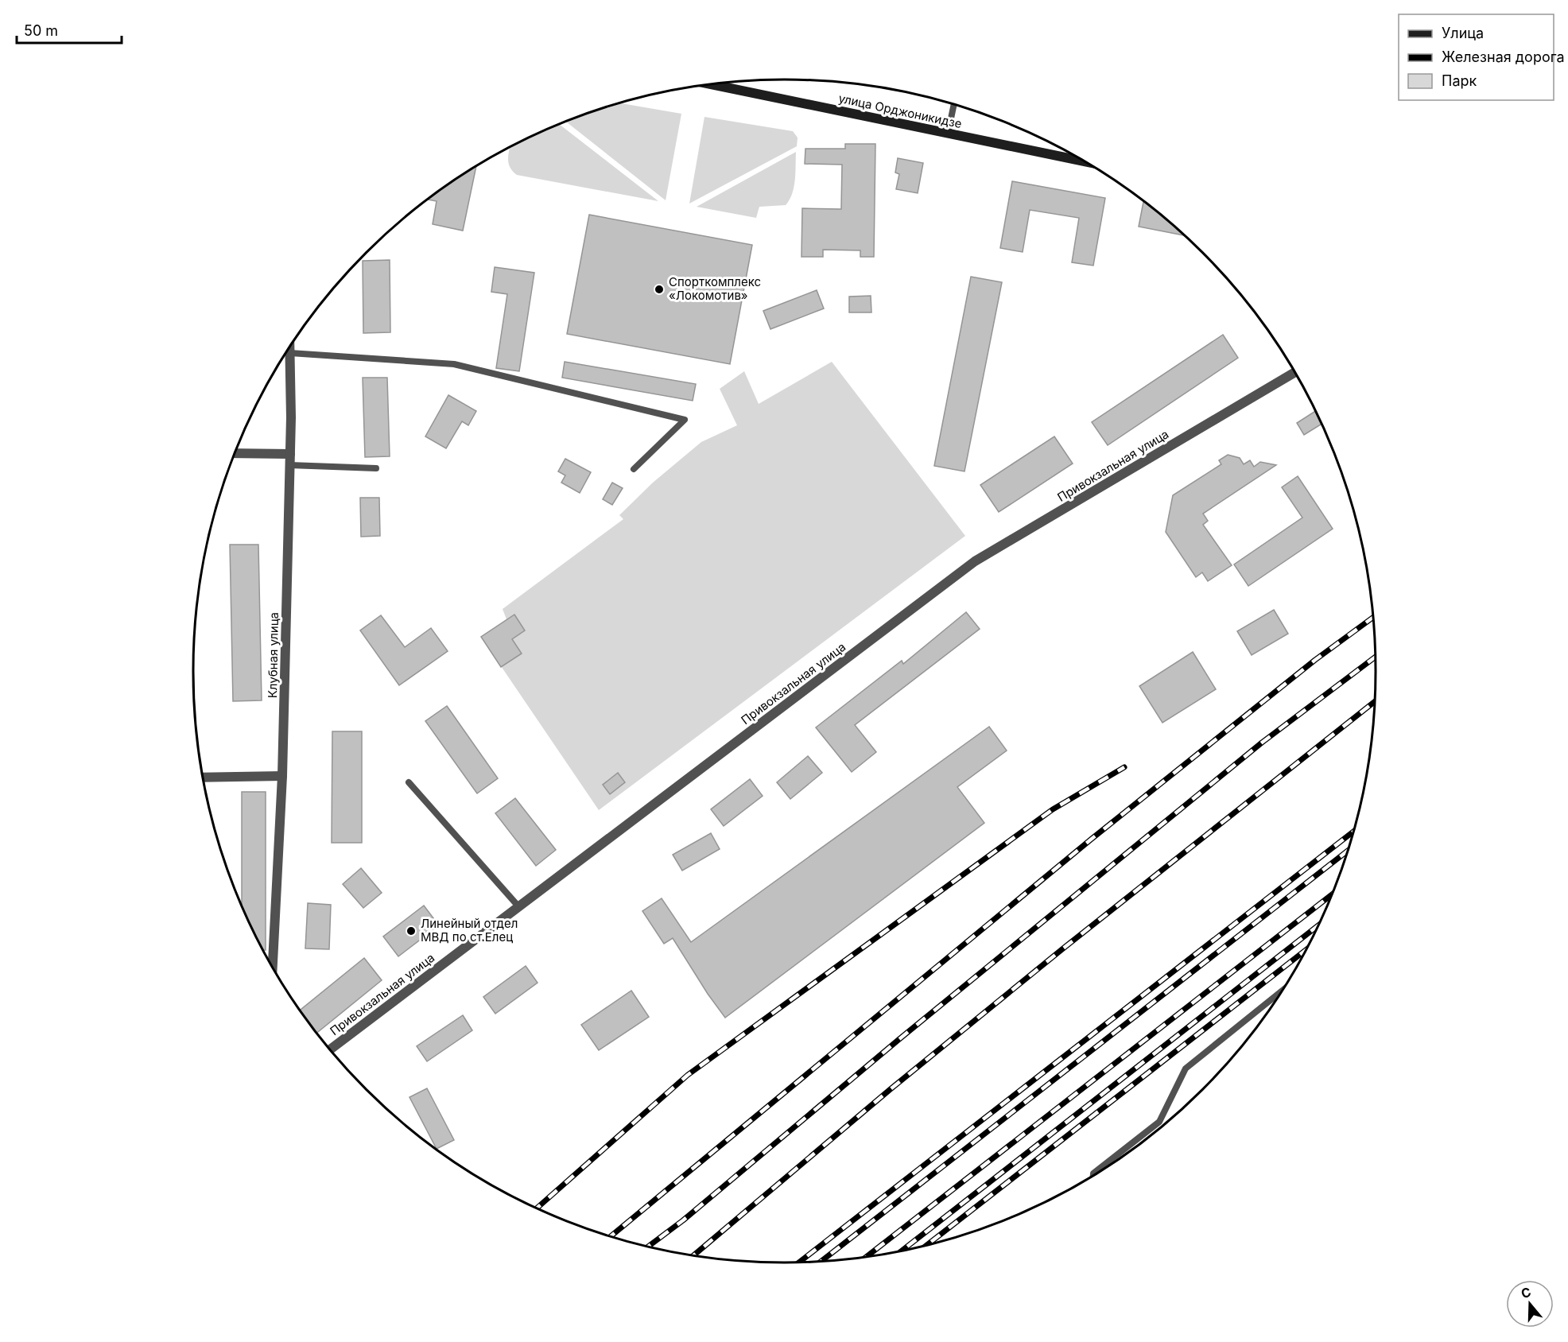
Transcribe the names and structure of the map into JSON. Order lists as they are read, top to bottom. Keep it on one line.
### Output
{"streets":{"street":["улица Орджоникидзе","Привокзальная улица","Клубная улица"]},"places":["Спорткомплекс «Локомотив»","Линейный отдел МВД по ст.Елец"],"legend":["Улица","Железная дорога","Парк"],"scale_bar":"50 m","north":"top"}
